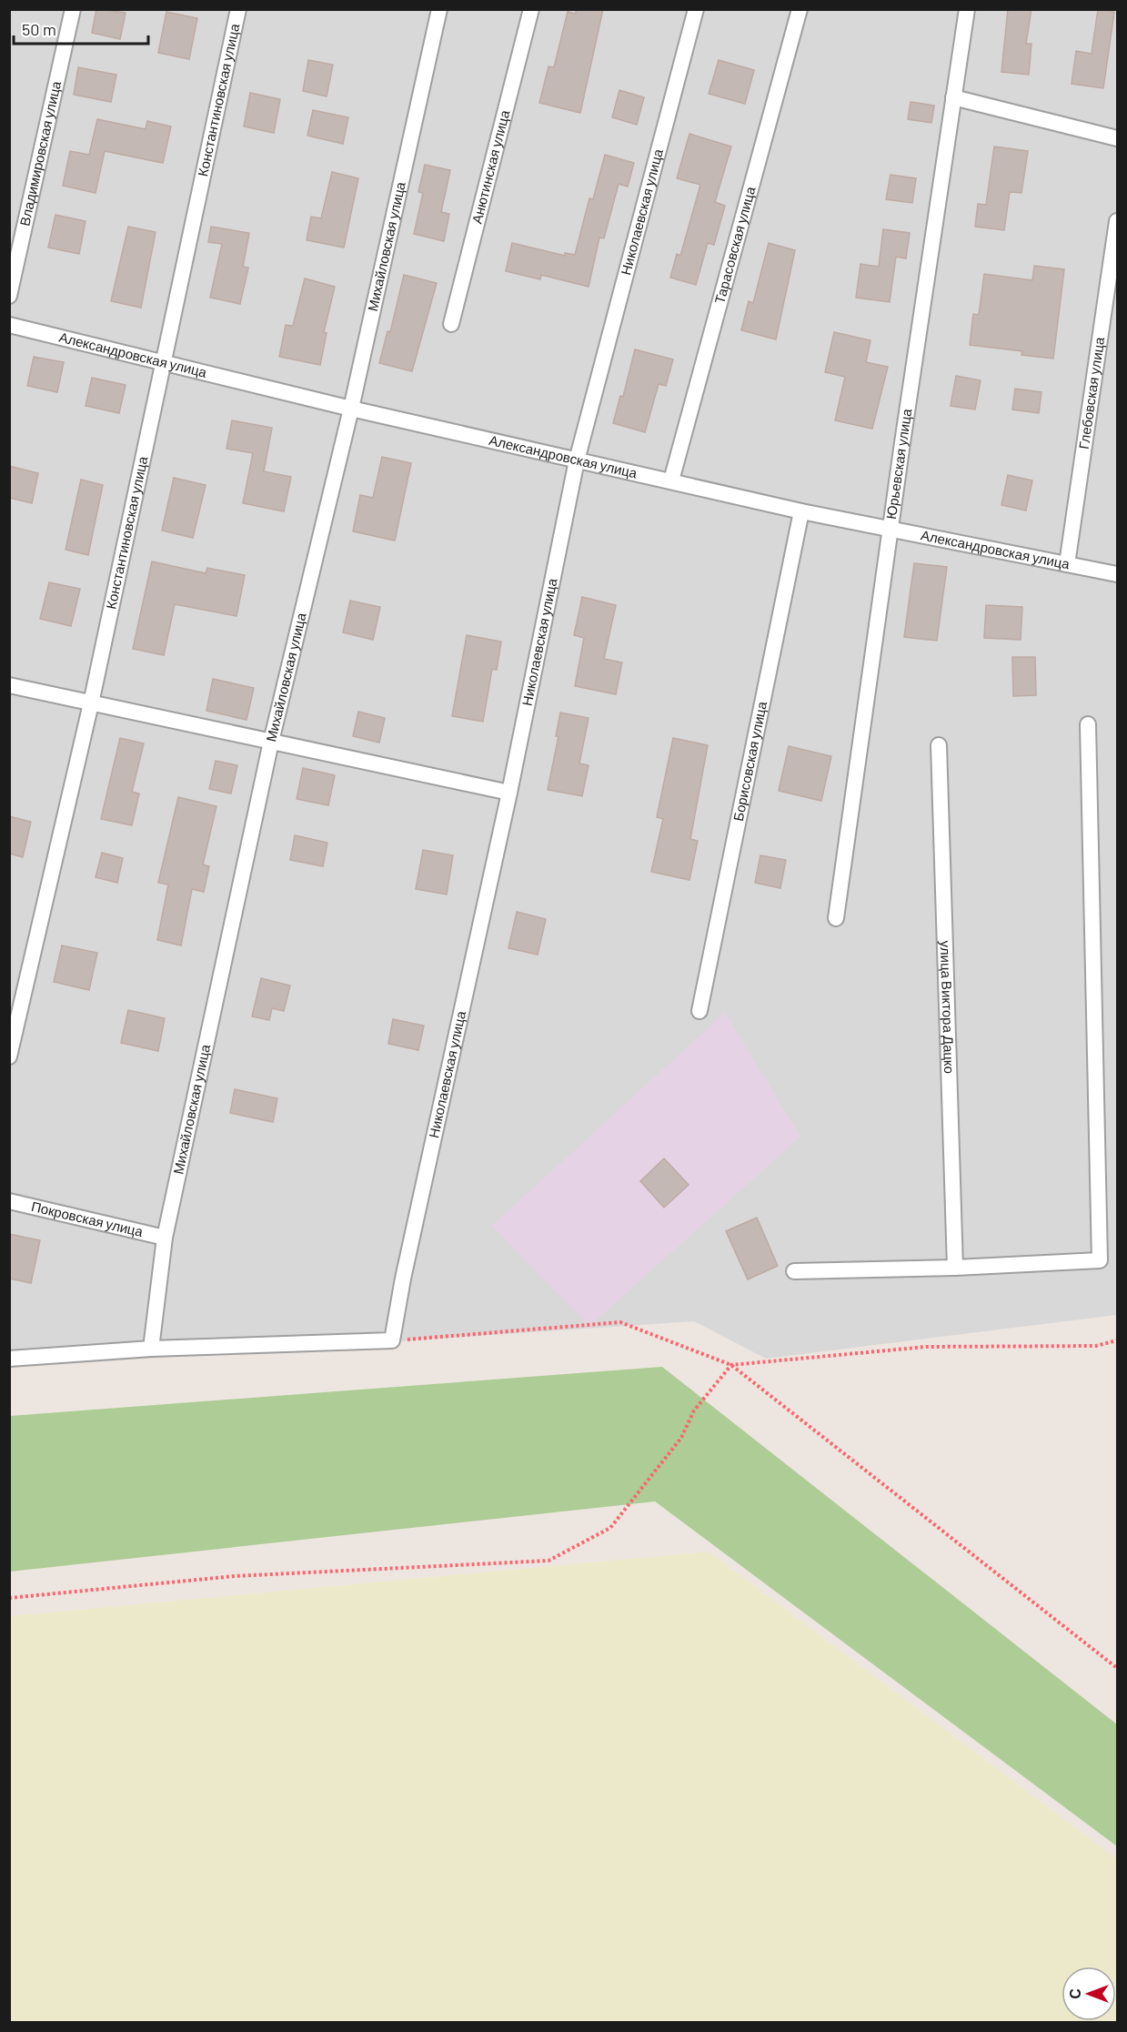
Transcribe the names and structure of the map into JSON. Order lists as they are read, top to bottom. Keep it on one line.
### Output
{"streets":{"street":["Константиновская улица","Владимировская улица","Анютинская улица","Николаевская улица","Тарасовская улица","Михайловская улица","Александровская улица","Глебовская улица","Юрьевская улица","Борисовская улица","улица Виктора Дацко","Покровская улица"]},"crossings":[["Константиновская улица","Александровская улица"],["Николаевская улица","Александровская улица"],["Тарасовская улица","Александровская улица"],["Михайловская улица","Александровская улица"],["Михайловская улица","Покровская улица"],["Александровская улица","Глебовская улица"],["Александровская улица","Юрьевская улица"],["Александровская улица","Борисовская улица"]],"scale_bar":"50 m","north":"left"}
